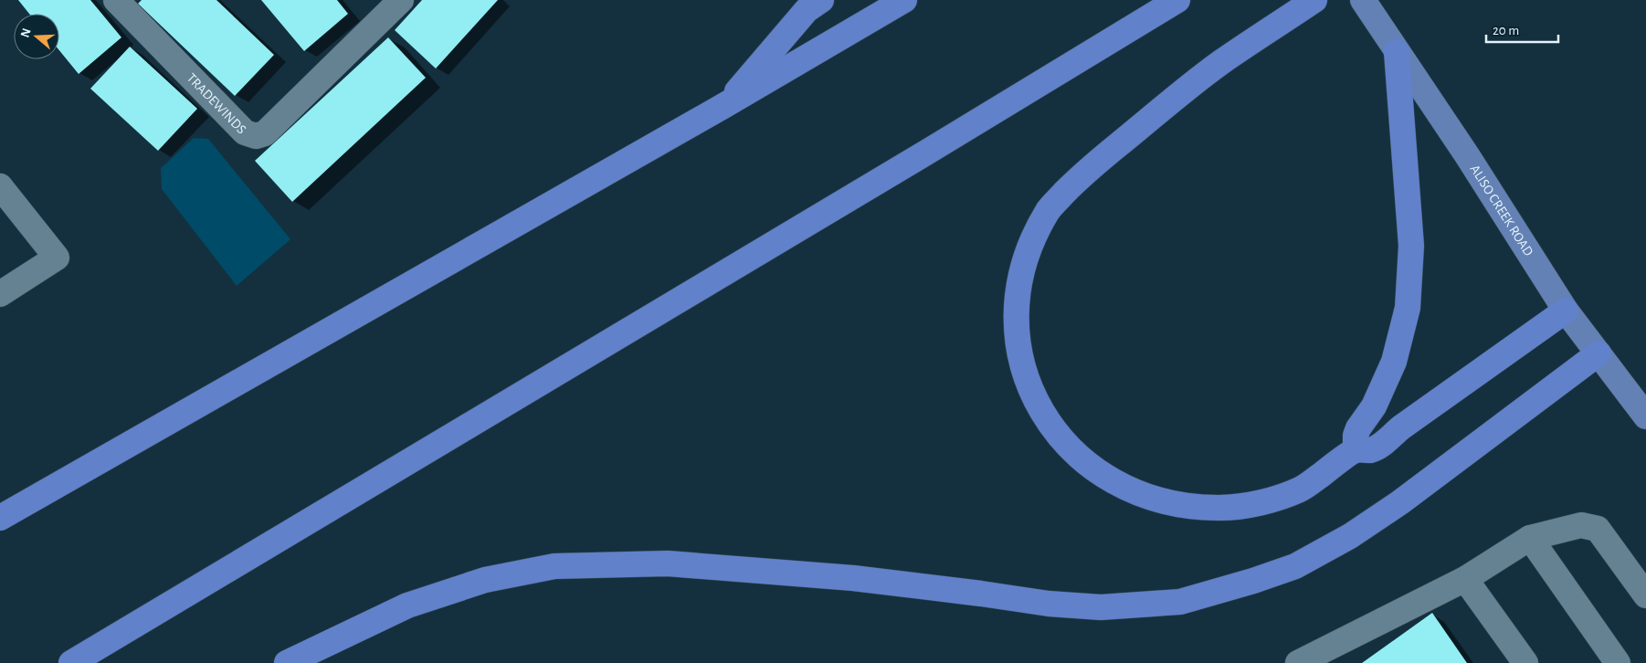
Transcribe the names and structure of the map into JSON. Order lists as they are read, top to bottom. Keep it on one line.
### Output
{"streets":{"main road":["ALISO CREEK ROAD"],"street":["TRADEWINDS"]},"scale_bar":"20 m","north":"left"}
